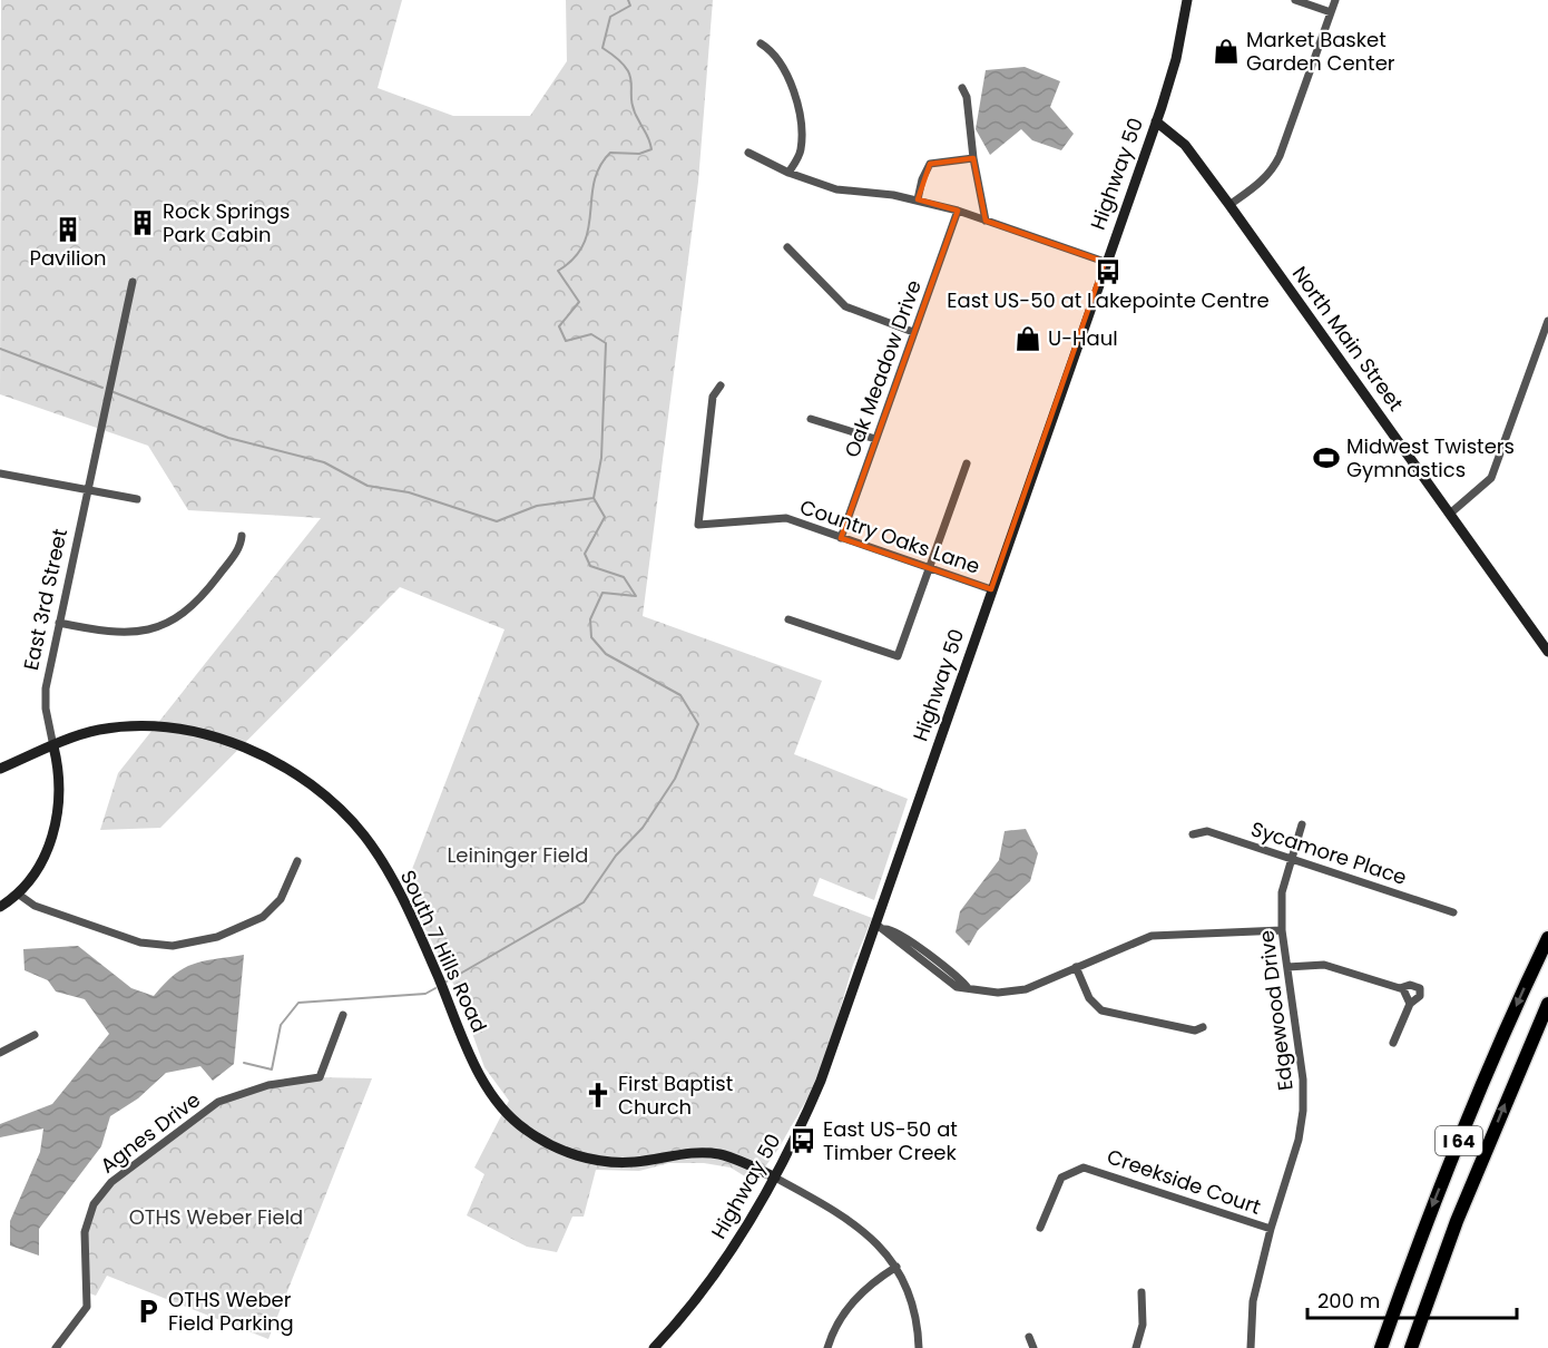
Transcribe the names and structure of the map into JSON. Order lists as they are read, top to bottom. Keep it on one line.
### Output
{"streets":{"highway":["I 64"],"main road":["Highway 50","North Main Street","East 3rd Street","South 7 Hills Road"],"street":["Oak Meadow Drive","Country Oaks Lane","Sycamore Place","Edgewood Drive","Agnes Drive","Creekside Court"]},"crossings":[["Highway 50","North Main Street"],["Highway 50","Country Oaks Lane"],["Highway 50","South 7 Hills Road"],["Oak Meadow Drive","Country Oaks Lane"],["East 3rd Street","South 7 Hills Road"],["Sycamore Place","Edgewood Drive"],["Edgewood Drive","Creekside Court"]],"parks":["Leininger Field","OTHS Weber Field"],"places":{"shop":["Market Basket Garden Center","U-Haul"],"building":["Rock Springs Park Cabin","Pavilion"],"bus stop":["East US-50 at Lakepointe Centre","East US-50 at Timber Creek"],"sports":["Midwest Twisters Gymnastics"],"church":["First Baptist Church"],"parking":["OTHS Weber Field Parking"]},"scale_bar":"200 m"}
